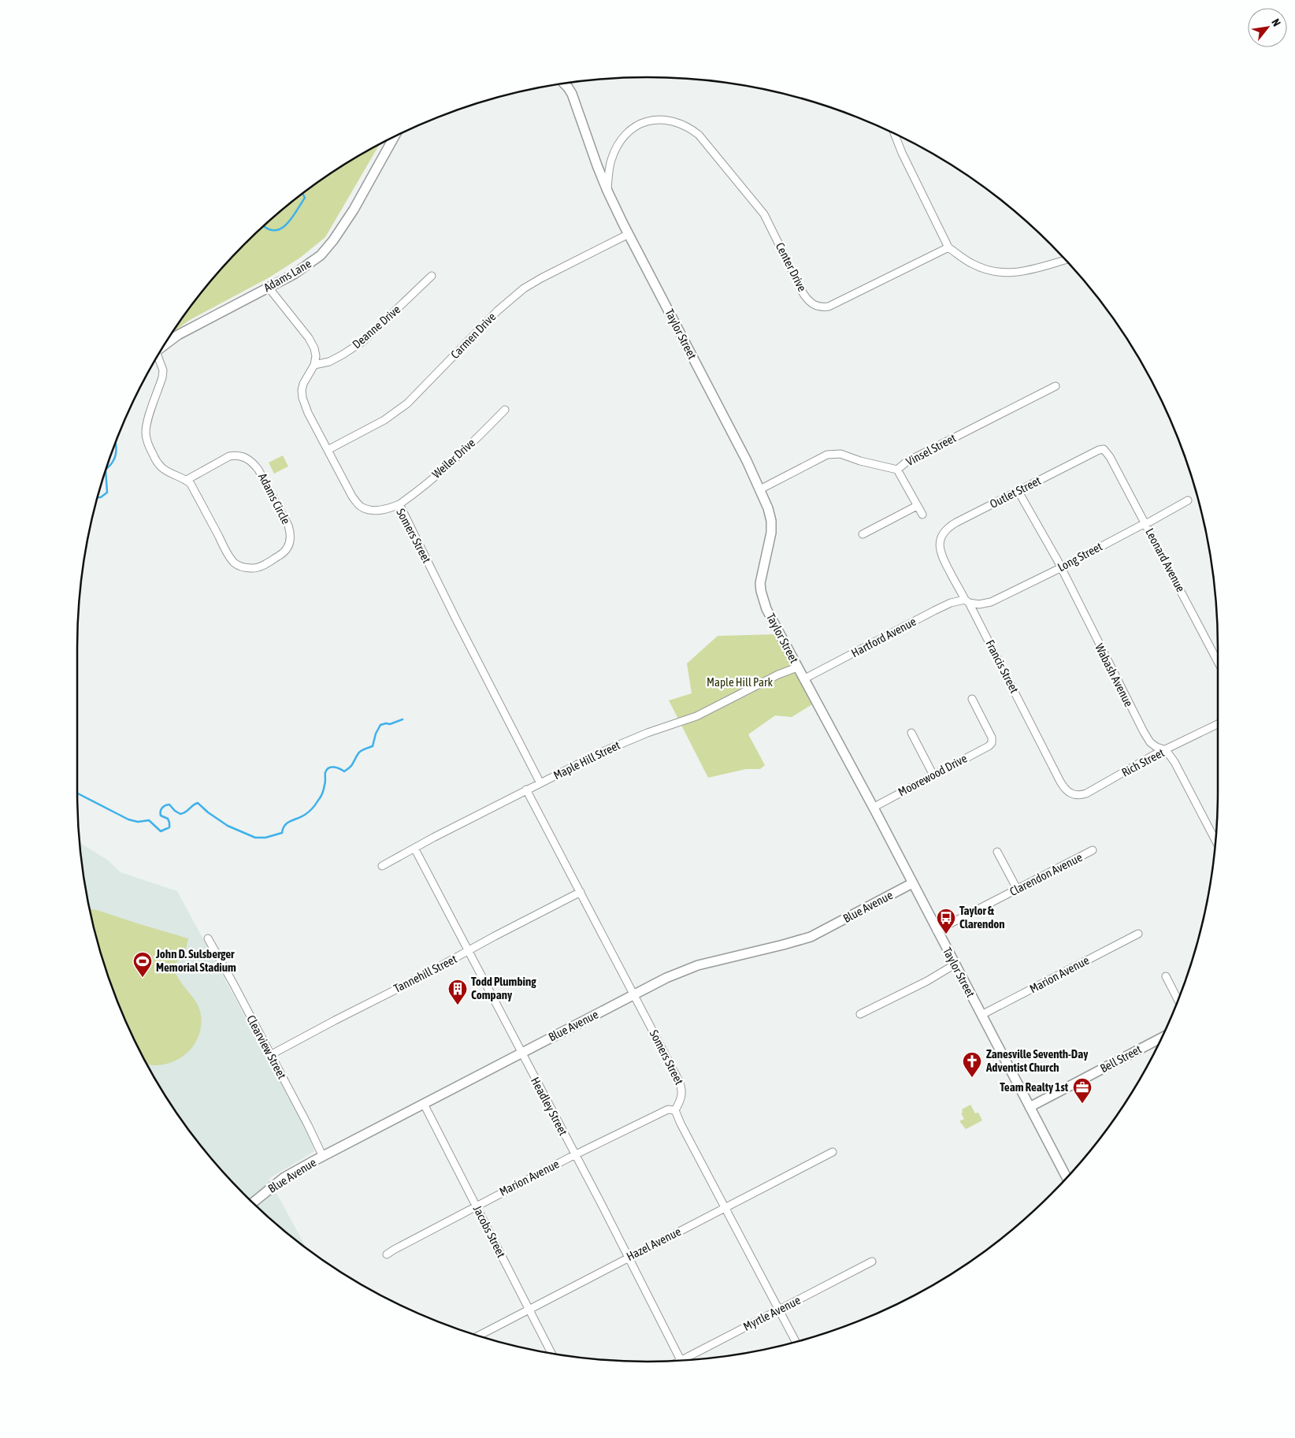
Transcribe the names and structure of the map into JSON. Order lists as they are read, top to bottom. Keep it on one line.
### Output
{"streets":{"street":["Center Drive","Adams Lane","Deanne Drive","Taylor Street","Carmen Drive","Vinsel Street","Weiler Drive","Outlet Street","Adams Circle","Somers Street","Long Street","Leonard Avenue","Hartford Avenue","Francis Street","Wabash Avenue","Maple Hill Street","Rich Street","Moorewood Drive","Clarendon Avenue","Blue Avenue","Tannehill Street","Marion Avenue","Clearview Street","Bell Street","Headley Street","Jacobs Street","Hazel Avenue","Myrtle Avenue"]},"crossings":[["Center Drive","Taylor Street"],["Deanne Drive","Somers Street"],["Taylor Street","Carmen Drive"],["Taylor Street","Vinsel Street"],["Taylor Street","Hartford Avenue"],["Taylor Street","Maple Hill Street"],["Taylor Street","Moorewood Drive"],["Taylor Street","Clarendon Avenue"],["Taylor Street","Blue Avenue"],["Taylor Street","Marion Avenue"],["Taylor Street","Bell Street"],["Carmen Drive","Somers Street"],["Weiler Drive","Somers Street"],["Outlet Street","Leonard Avenue"],["Outlet Street","Francis Street"],["Outlet Street","Wabash Avenue"],["Somers Street","Maple Hill Street"],["Somers Street","Blue Avenue"],["Somers Street","Tannehill Street"],["Somers Street","Marion Avenue"],["Long Street","Leonard Avenue"],["Long Street","Hartford Avenue"],["Long Street","Francis Street"],["Long Street","Wabash Avenue"],["Hartford Avenue","Francis Street"],["Francis Street","Rich Street"],["Wabash Avenue","Rich Street"],["Maple Hill Street","Headley Street"],["Blue Avenue","Clearview Street"],["Blue Avenue","Headley Street"],["Blue Avenue","Jacobs Street"],["Tannehill Street","Clearview Street"],["Tannehill Street","Headley Street"],["Marion Avenue","Headley Street"],["Marion Avenue","Jacobs Street"],["Headley Street","Hazel Avenue"],["Jacobs Street","Hazel Avenue"]],"parks":["Maple Hill Park"],"places":{"bus stop":["Taylor & Clarendon"],"sports":["John D. Sulsberger Memorial Stadium"],"building":["Todd Plumbing Company"],"church":["Zanesville Seventh-Day Adventist Church"],"office":["Team Realty 1st"]},"north":"top right"}
